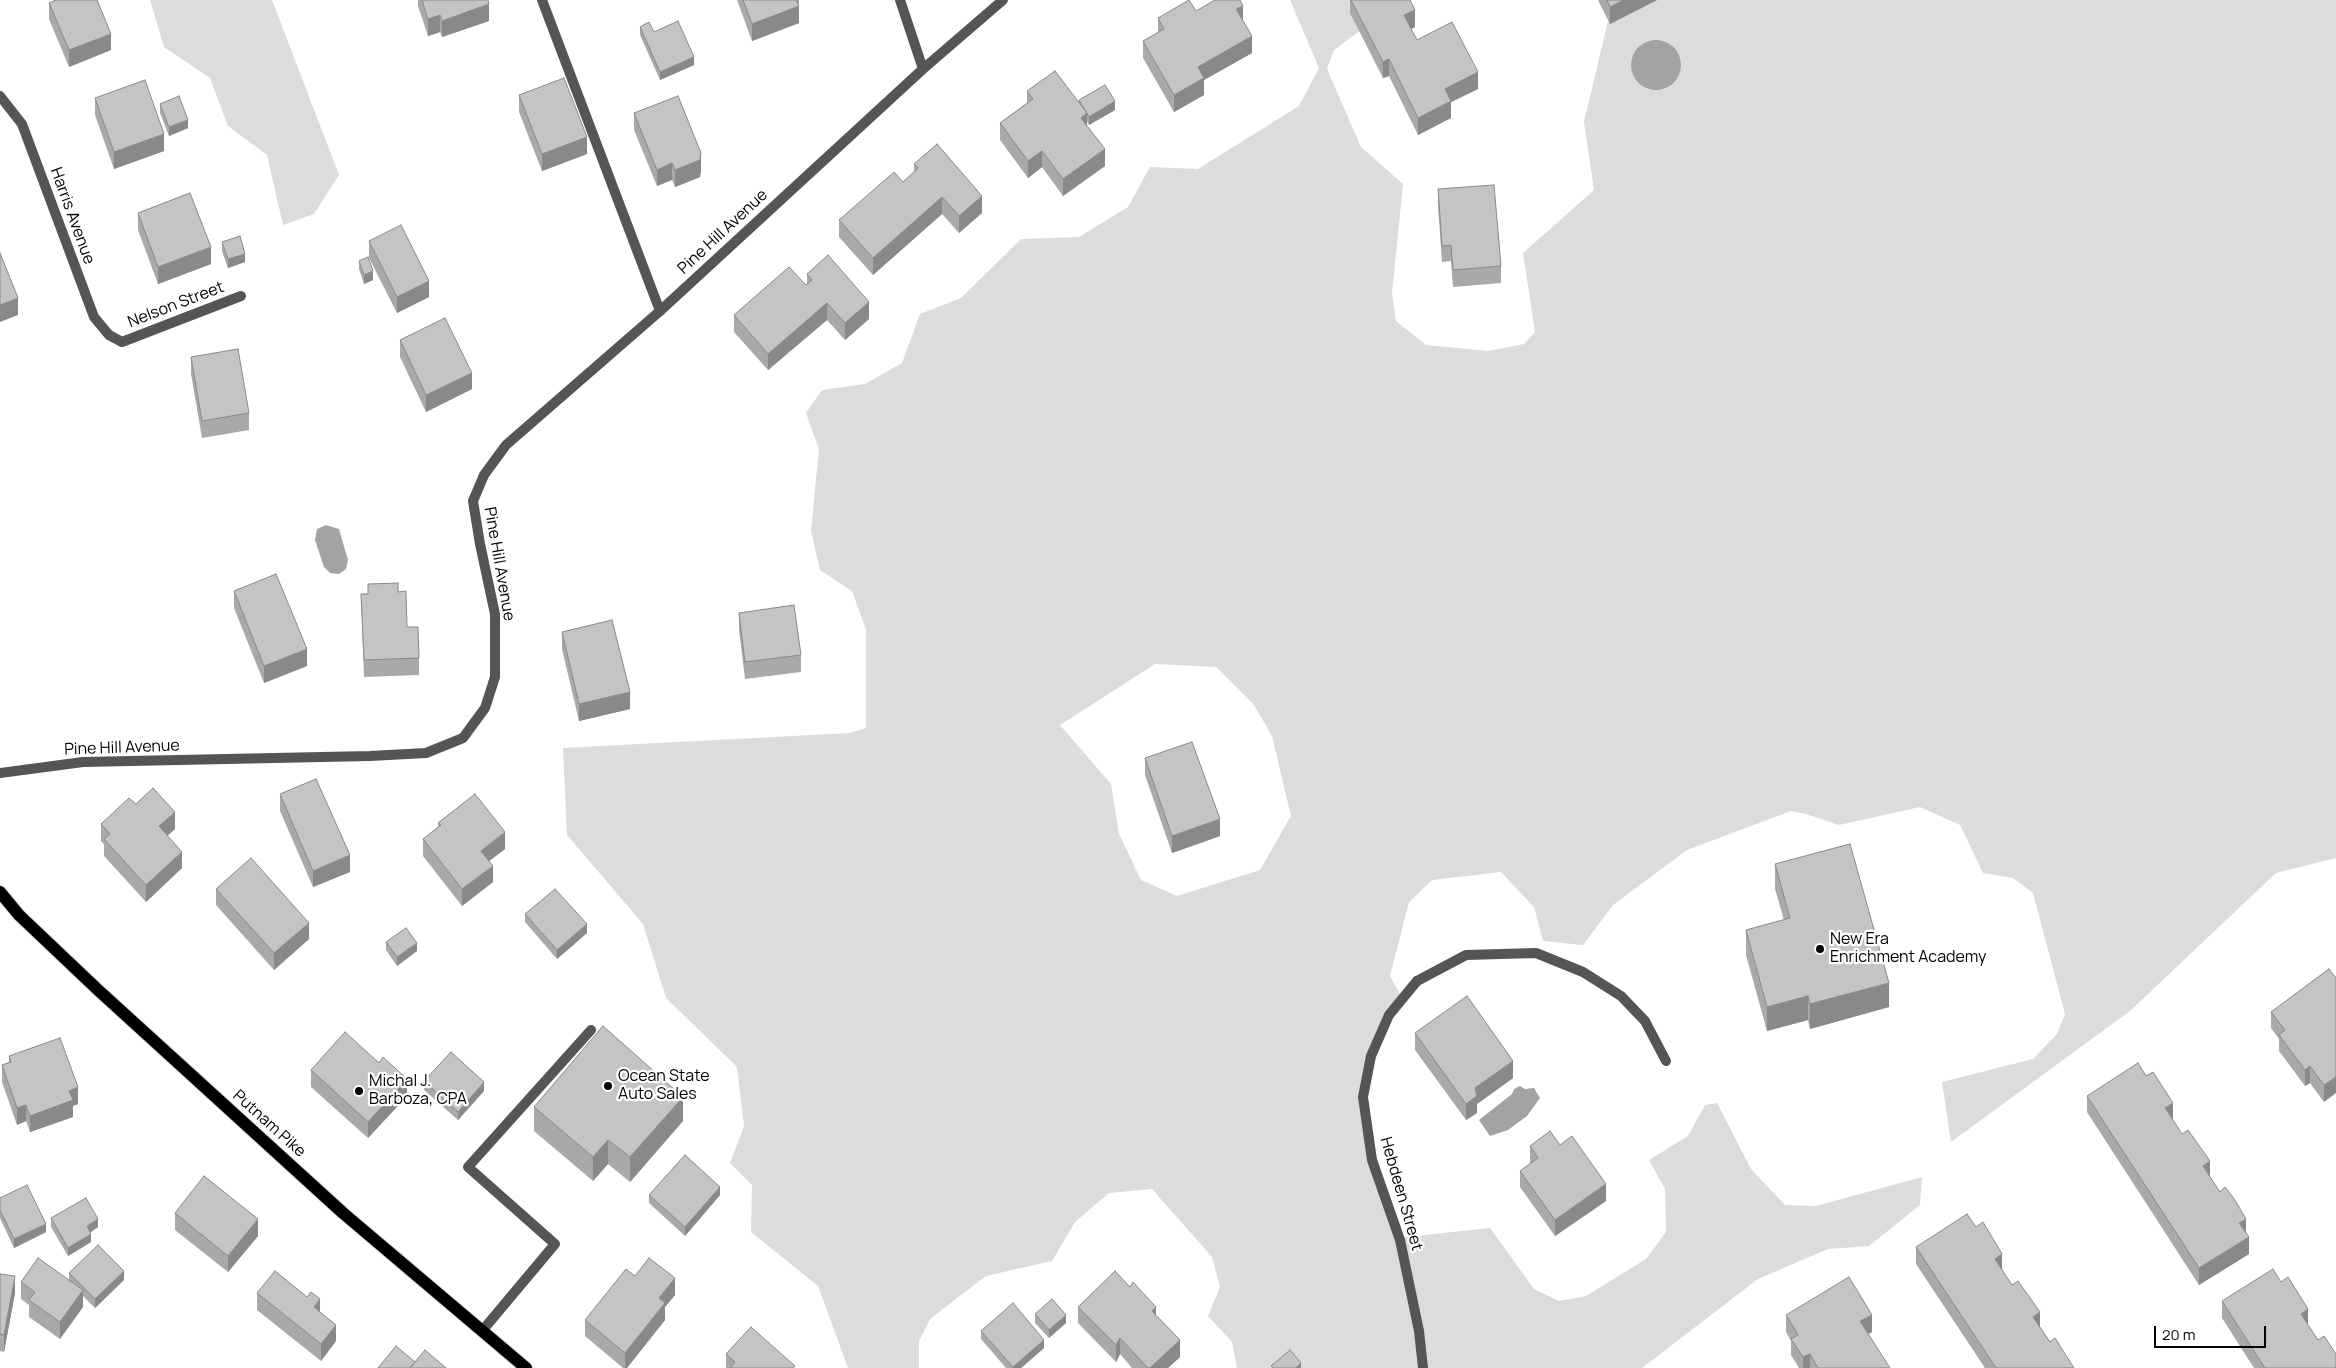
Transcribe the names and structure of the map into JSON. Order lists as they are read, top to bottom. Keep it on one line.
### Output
{"streets":{"main road":["Putnam Pike"],"street":["Harris Avenue","Pine Hill Avenue","Nelson Street","Hebdeen Street"]},"crossings":[["Harris Avenue","Nelson Street"]],"places":["New Era Enrichment Academy","Ocean State Auto Sales","Michal J. Barboza, CPA"],"scale_bar":"20 m"}
